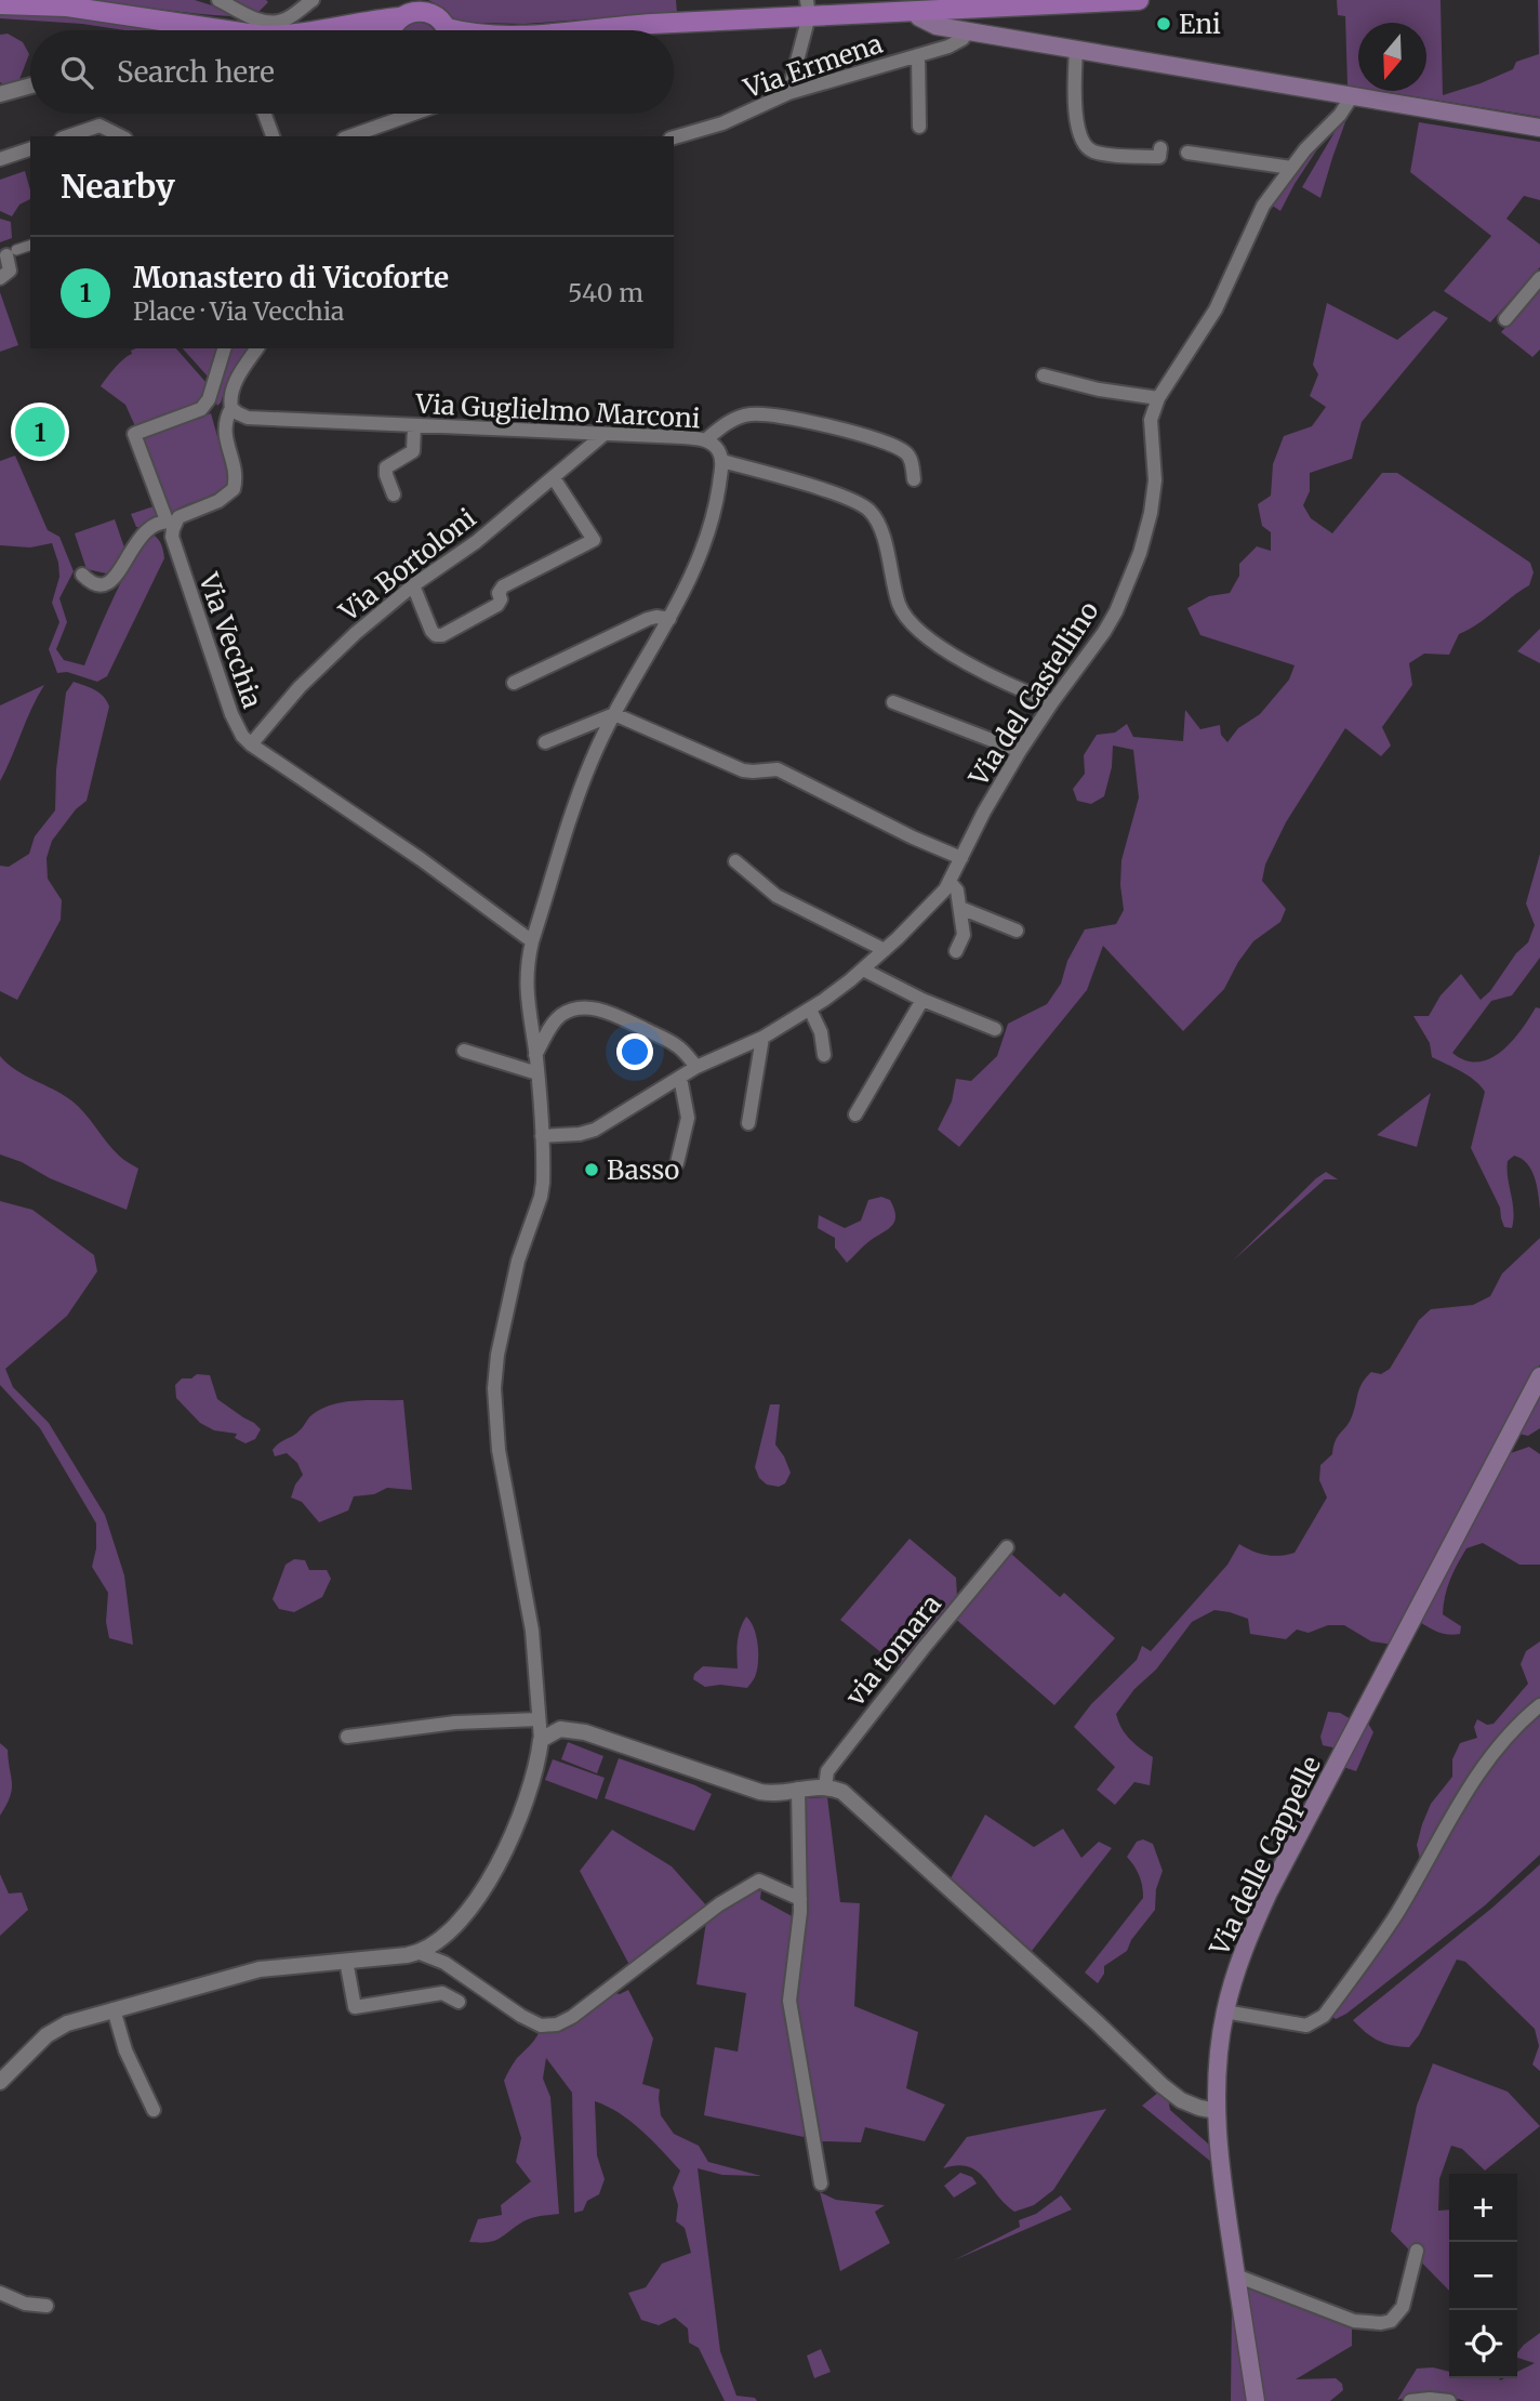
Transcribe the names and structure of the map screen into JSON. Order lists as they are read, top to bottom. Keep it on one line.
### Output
{"streets":{"main road":["Via delle Cappelle"],"street":["Via Ermena","Via Guglielmo Marconi","Via Bortoloni","Via Vecchia","Via del Castellino","via tomara"]},"crossings":[["Via Guglielmo Marconi","Via Bortoloni"],["Via Guglielmo Marconi","Via Vecchia"],["Via Guglielmo Marconi","Via del Castellino"],["Via Bortoloni","Via Vecchia"]],"places":["Eni","Basso"],"north":"bottom","page":{"search":"Search here","heading":"Nearby","list":[{"mark":"1","name":"Monastero di Vicoforte","note":"Place · Via Vecchia","value":"540 m"}],"pins":"1","map_buttons":["+","−"]}}
